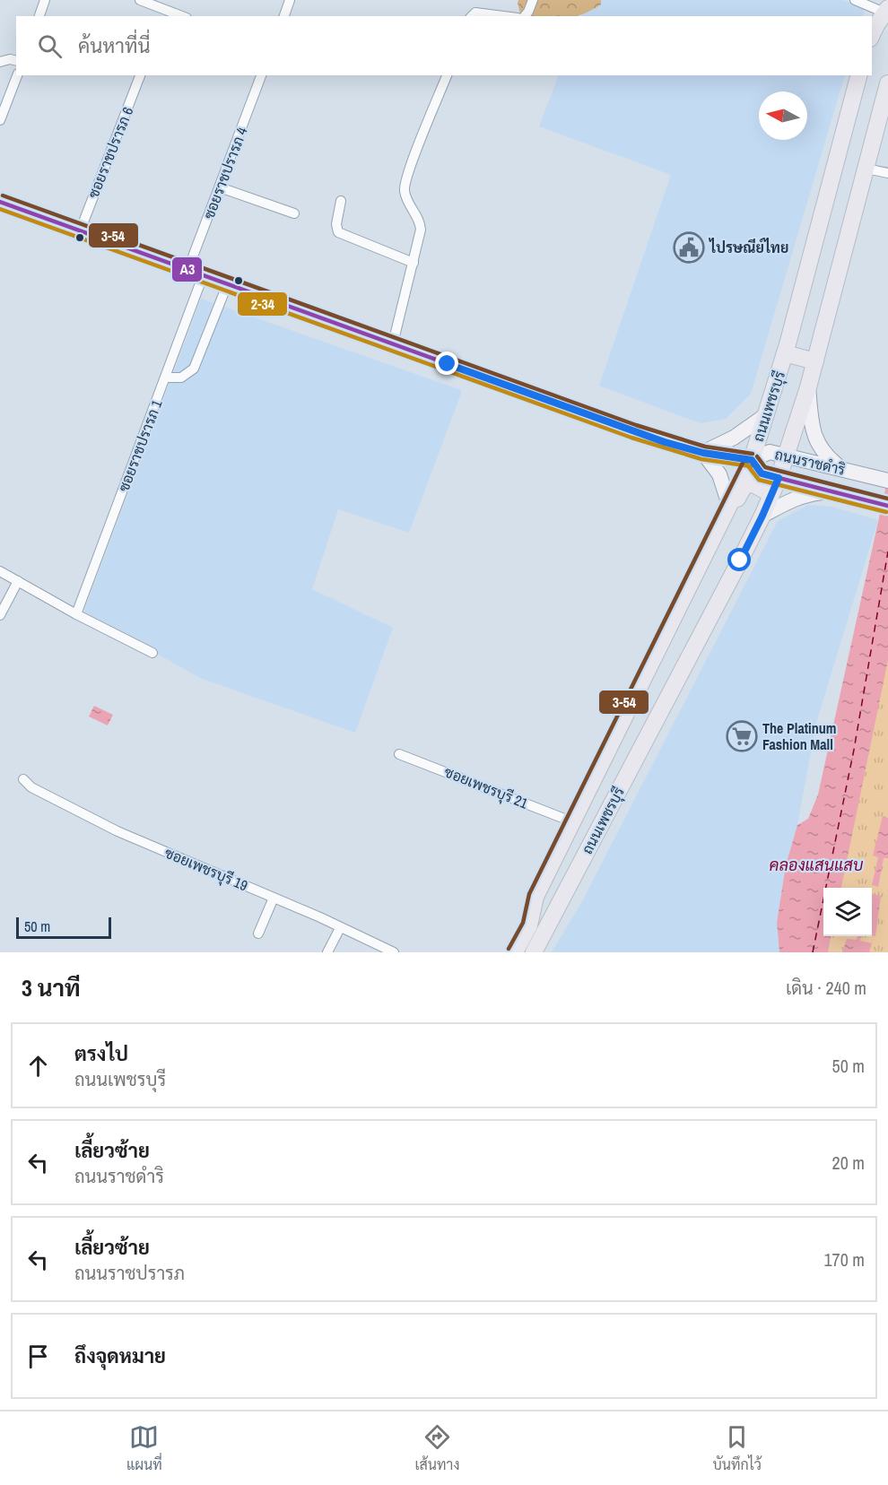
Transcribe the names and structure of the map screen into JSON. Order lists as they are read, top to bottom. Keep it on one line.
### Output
{"streets":{"main road":["ถนนเพชรบุรี","ถนนราชดำริ"],"street":["ซอยราชปรารภ 6","ซอยราชปรารภ 4","ซอยราชปรารภ 1","ซอยเพชรบุรี 21","ซอยเพชรบุรี 19"]},"crossings":[["ถนนเพชรบุรี","ถนนราชดำริ"],["ถนนเพชรบุรี","ซอยเพชรบุรี 21"]],"water":["คลองแสนแสบ"],"places":{"public building":["ไปรษณีย์ไทย"],"supermarket":["The Platinum Fashion Mall"]},"lines":["transit line 3-54","transit line A3","transit line 2-34"],"scale_bar":"50 m","north":"left","page":{"search":"ค้นหาที่นี่","scale":"50 m","heading":["3 นาที","เดิน · 240 m"],"list":[["ตรงไป","ถนนเพชรบุรี","50 m"],["เลี้ยวซ้าย","ถนนราชดำริ","20 m"],["เลี้ยวซ้าย","ถนนราชปรารภ","170 m"],"ถึงจุดหมาย"],"nav":["แผนที่","เส้นทาง","บันทึกไว้"]}}
